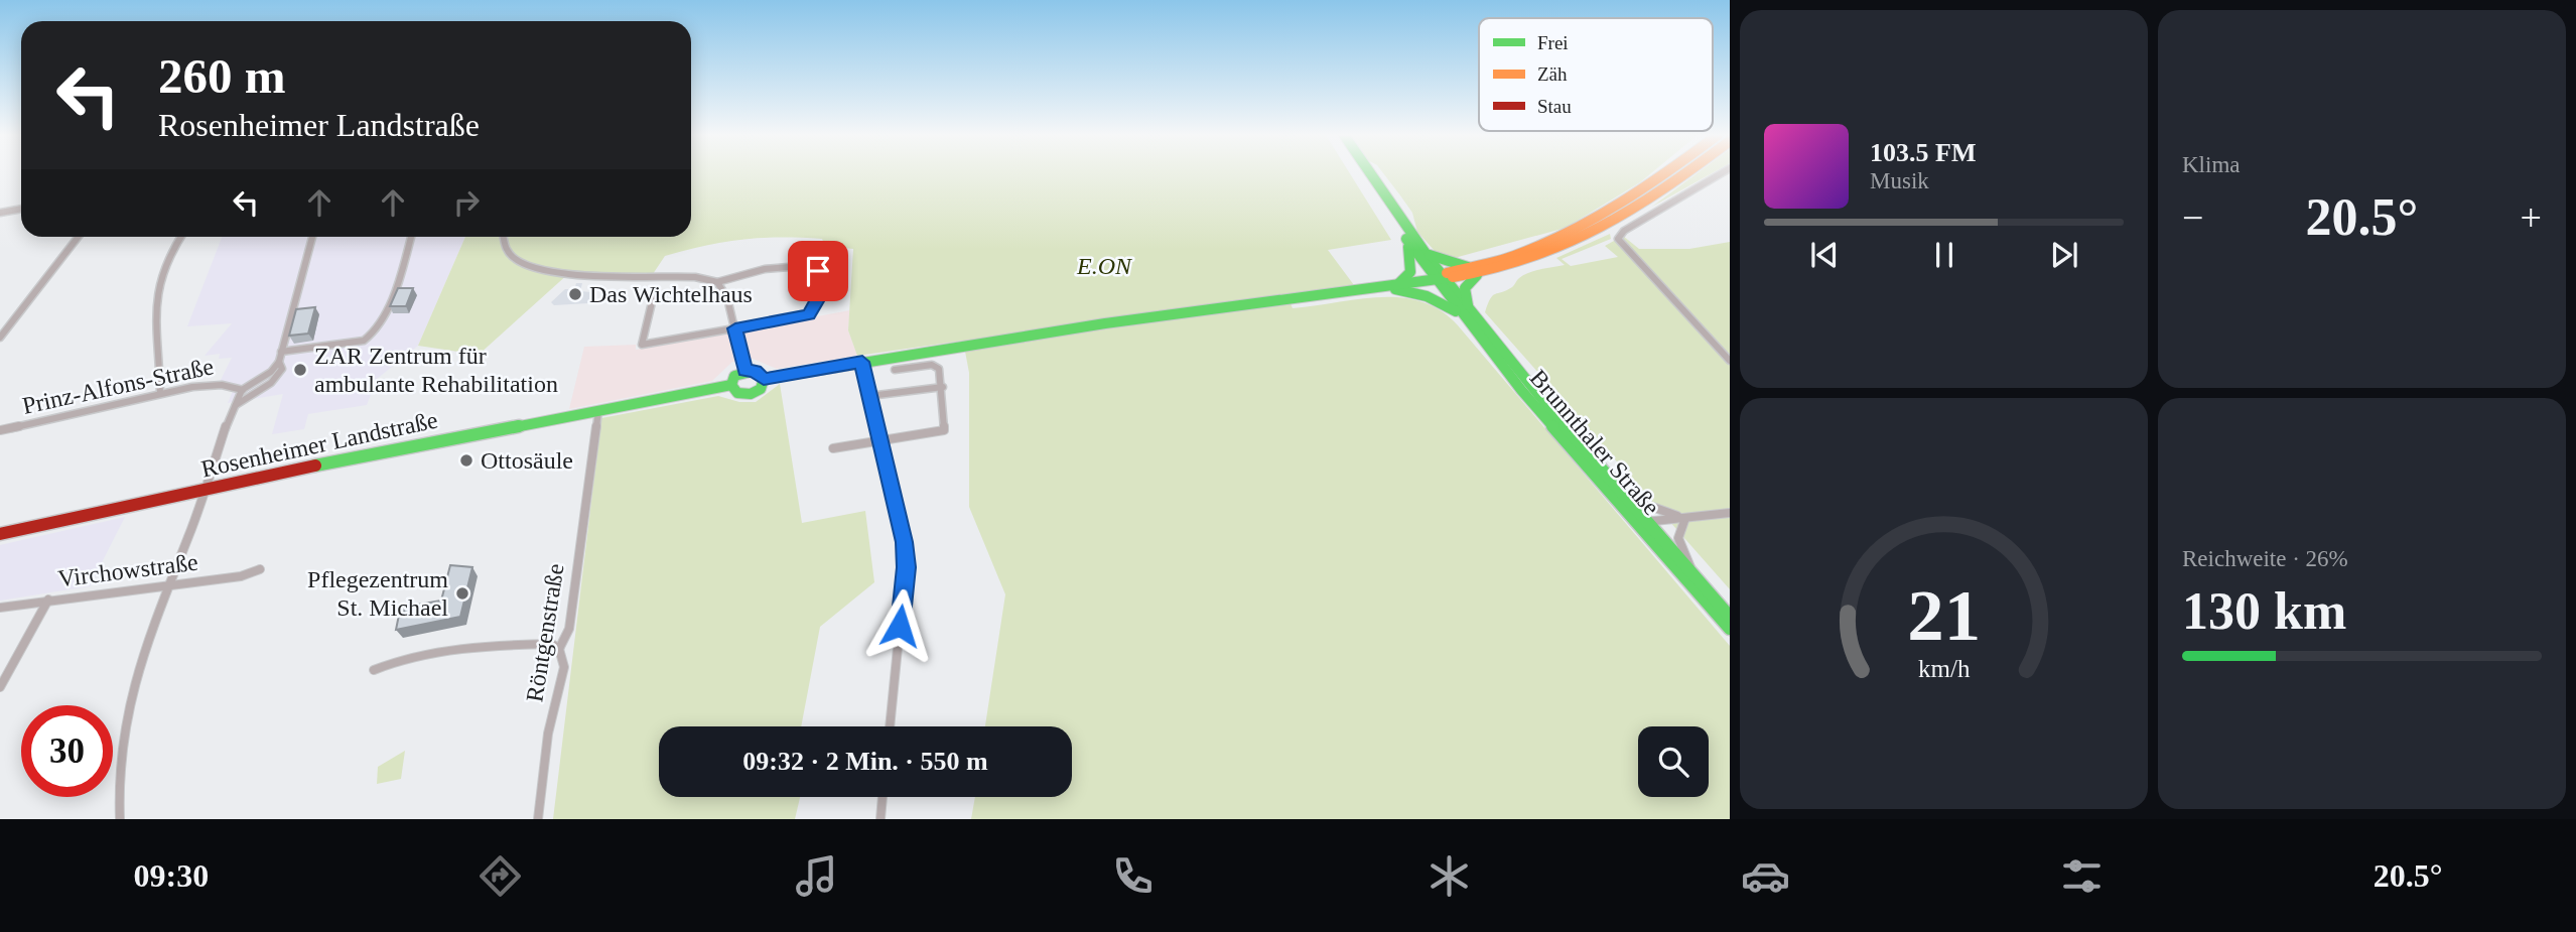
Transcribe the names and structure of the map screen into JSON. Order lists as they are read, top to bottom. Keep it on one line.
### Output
{"streets":{"main road":["Brunnthaler Straße","Rosenheimer Landstraße"],"street":["Prinz-Alfons-Straße","Virchowstraße","Röntgenstraße"]},"crossings":[["Brunnthaler Straße","Rosenheimer Landstraße"],["Rosenheimer Landstraße","Röntgenstraße"]],"parks":["E.ON"],"places":["Das Wichtelhaus","ZAR Zentrum für ambulante Rehabilitation","Ottosäule","Pflegezentrum St. Michael"],"legend":["Frei","Zäh","Stau"],"page":{"tile":["Klima",["Reichweite · 26%","130 km"]],"turn":["260 m","Rosenheimer Landstraße"],"song":["103.5 FM","Musik"],"heat":["−","20.5°","+"],"limit":"30","trip":"09:32 · 2 Min. · 550 m","tabs":["09:30","20.5°"],"gauge":["21","km/h"]}}
